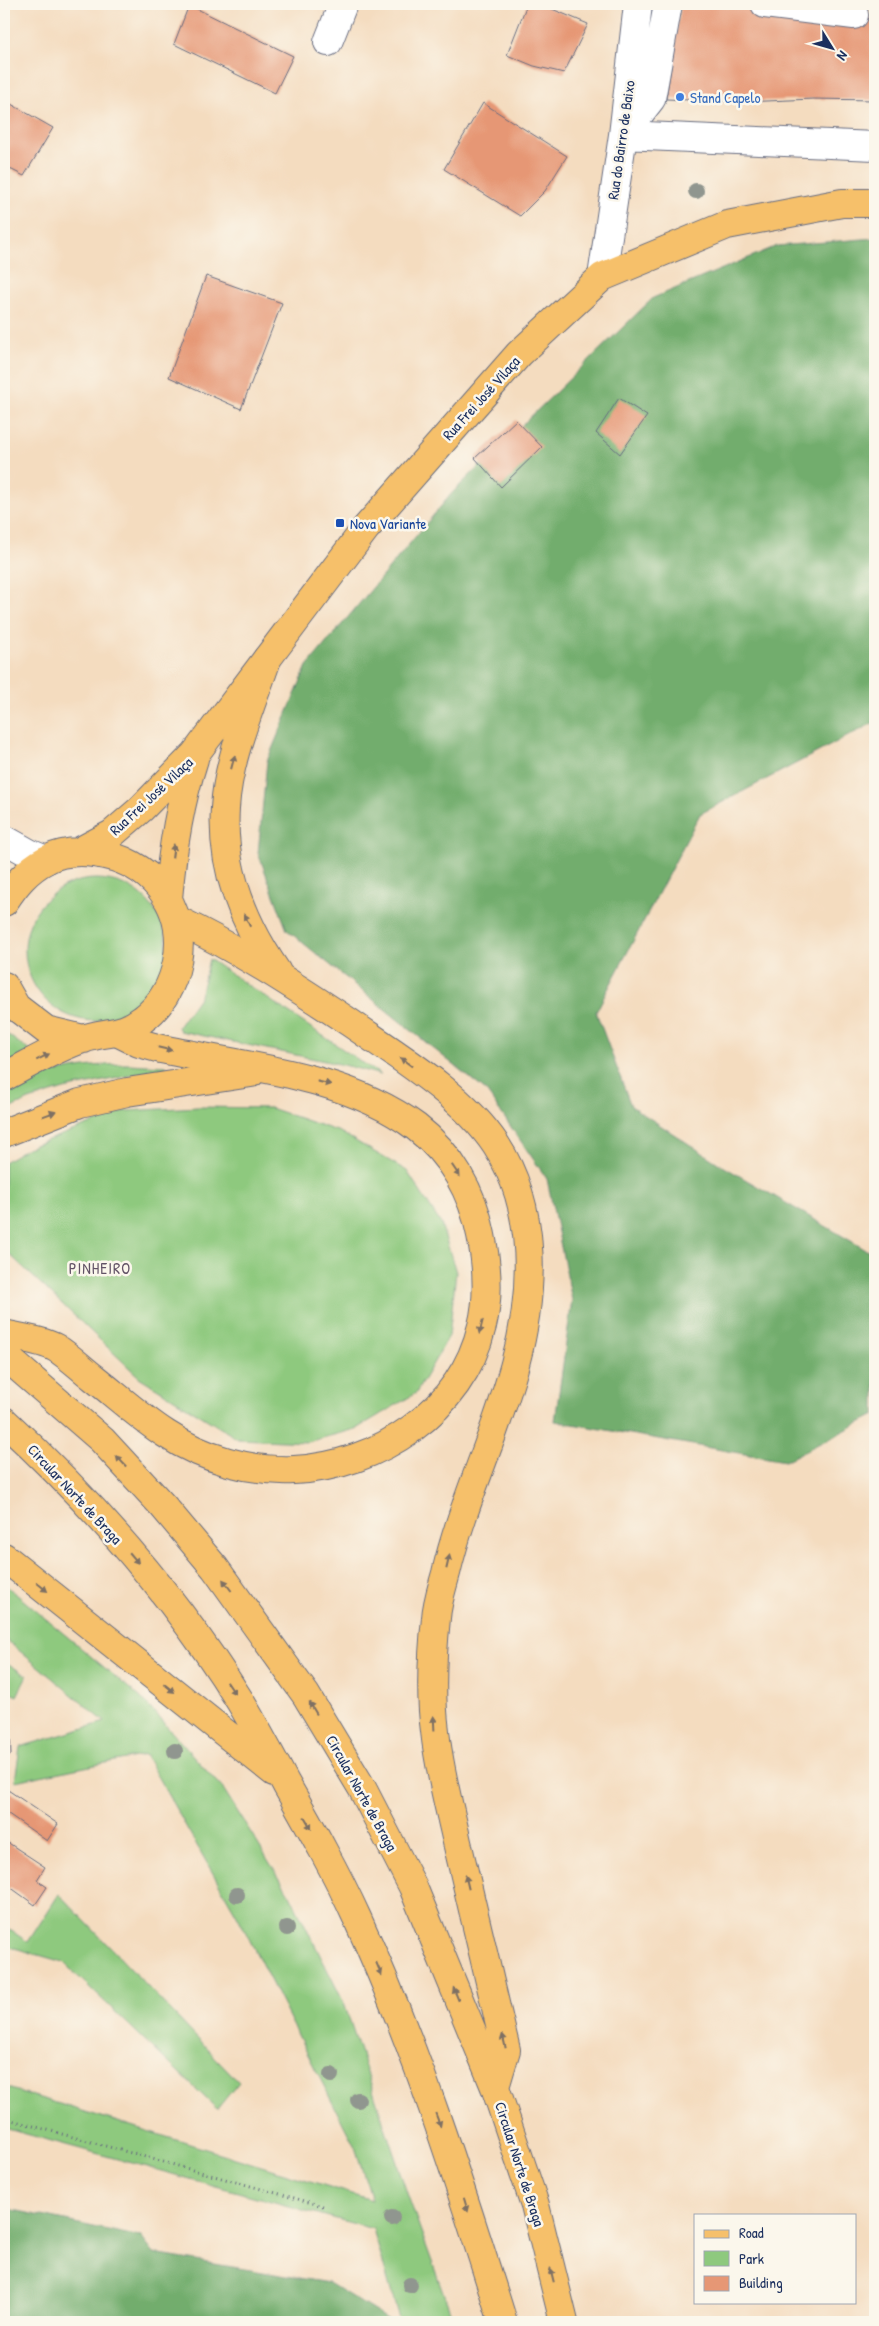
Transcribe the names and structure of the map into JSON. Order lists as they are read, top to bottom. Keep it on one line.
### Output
{"streets":{"main road":["Rua Frei José Vilaça","Circular Norte de Braga"],"street":["Rua do Bairro de Baixo"]},"crossings":[["Rua do Bairro de Baixo","Rua Frei José Vilaça"]],"districts":["PINHEIRO"],"places":{"other":["Stand Capelo"],"transit":["Nova Variante"]},"legend":["Road","Park","Building"],"north":"bottom right"}
